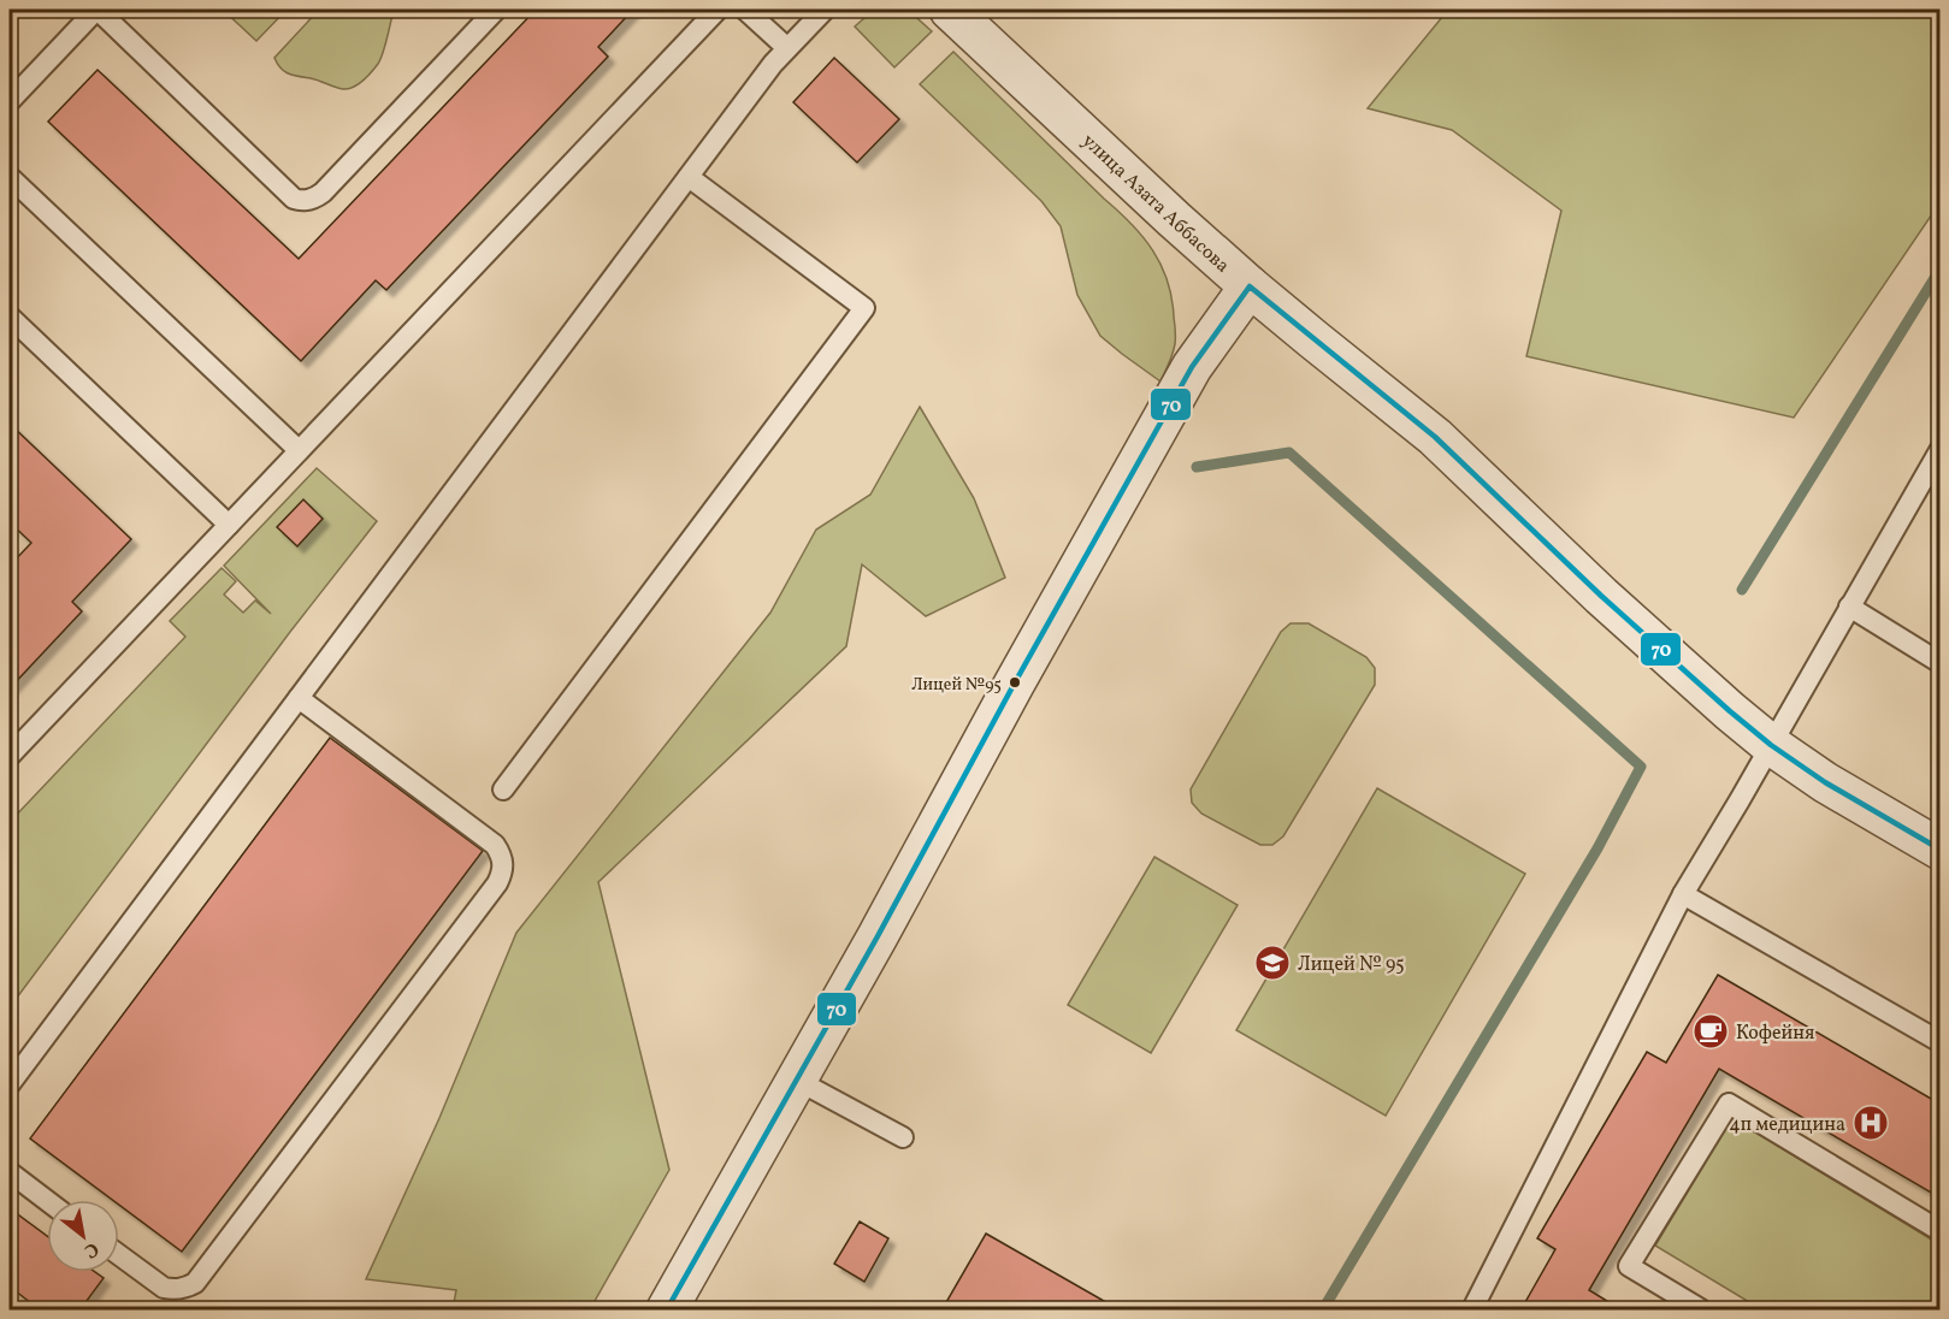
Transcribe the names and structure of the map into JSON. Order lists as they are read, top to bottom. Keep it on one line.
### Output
{"streets":{"street":["улица Азата Аббасова"]},"places":{"other":["Лицей №95"],"school or university":["Лицей № 95"],"cafe":["Кофейня"],"hospital":["4п медицина"]},"lines":["transit line 70"],"north":"bottom right"}
